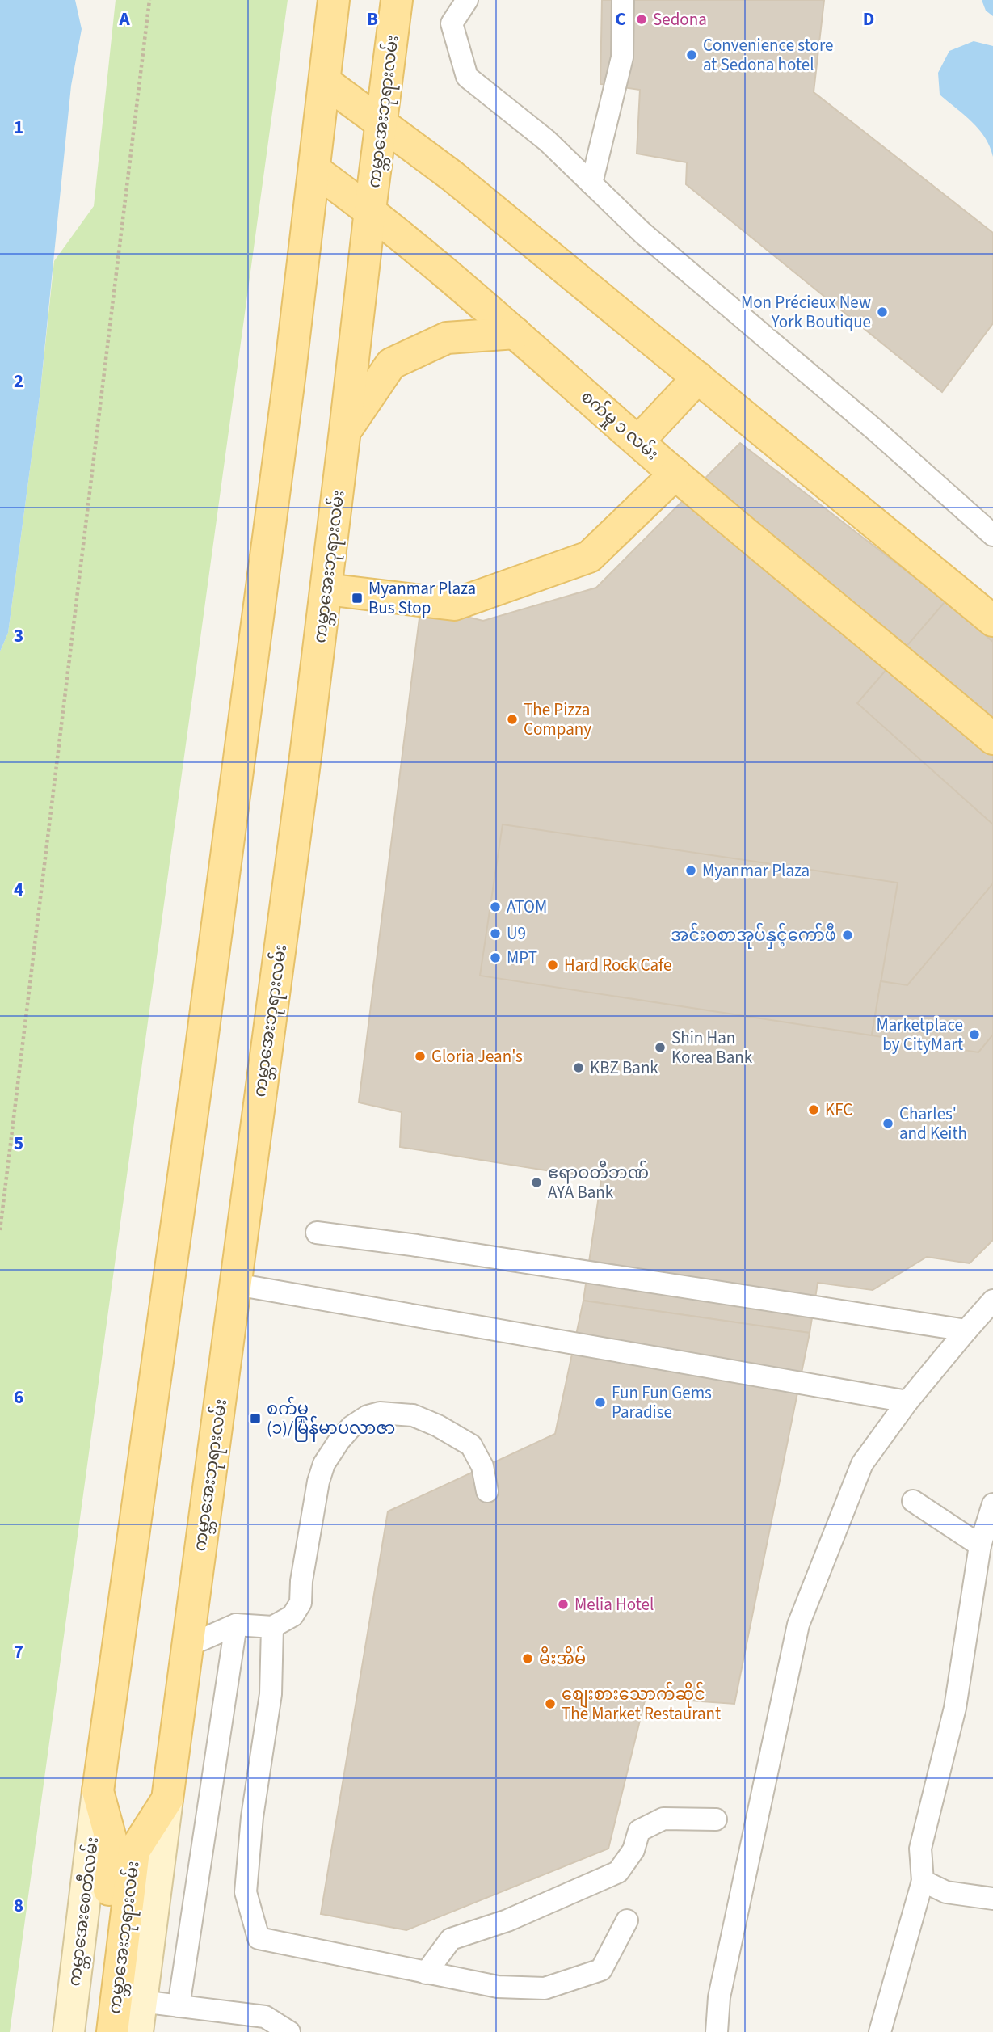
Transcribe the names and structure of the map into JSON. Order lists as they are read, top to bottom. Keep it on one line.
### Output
{"streets":{"main road":["ကမ္ဘာအေးဘုရားလမ်း","စက်မှု ၁ လမ်း","ကမ္ဘာအေးစေတီလမ်း"]},"crossings":[["ကမ္ဘာအေးဘုရားလမ်း","စက်မှု ၁ လမ်း"],["ကမ္ဘာအေးဘုရားလမ်း","ကမ္ဘာအေးစေတီလမ်း"]],"places":{"other":["Sedona","Convenience store at Sedona hotel","Mon Précieux New York Boutique","The Pizza Company","Myanmar Plaza","ATOM","U9","အင်းဝစာအုပ်နှင့်ကော်ဖီ","MPT","Hard Rock Cafe","Marketplace by CityMart","Shin Han Korea Bank","Gloria Jean's","KBZ Bank","KFC","Charles' and Keith","ဧရာဝတီဘဏ် AYA Bank","Fun Fun Gems Paradise","Melia Hotel","မီးအိမ်","စျေးစားသောက်ဆိုင် The Market Restaurant"],"transit":["Myanmar Plaza Bus Stop","စက်မှု (၁)/မြန်မာပလာဇာ"]},"grid":{"columns":["A","B","C","D"],"rows":["1","2","3","4","5","6","7","8"]}}
